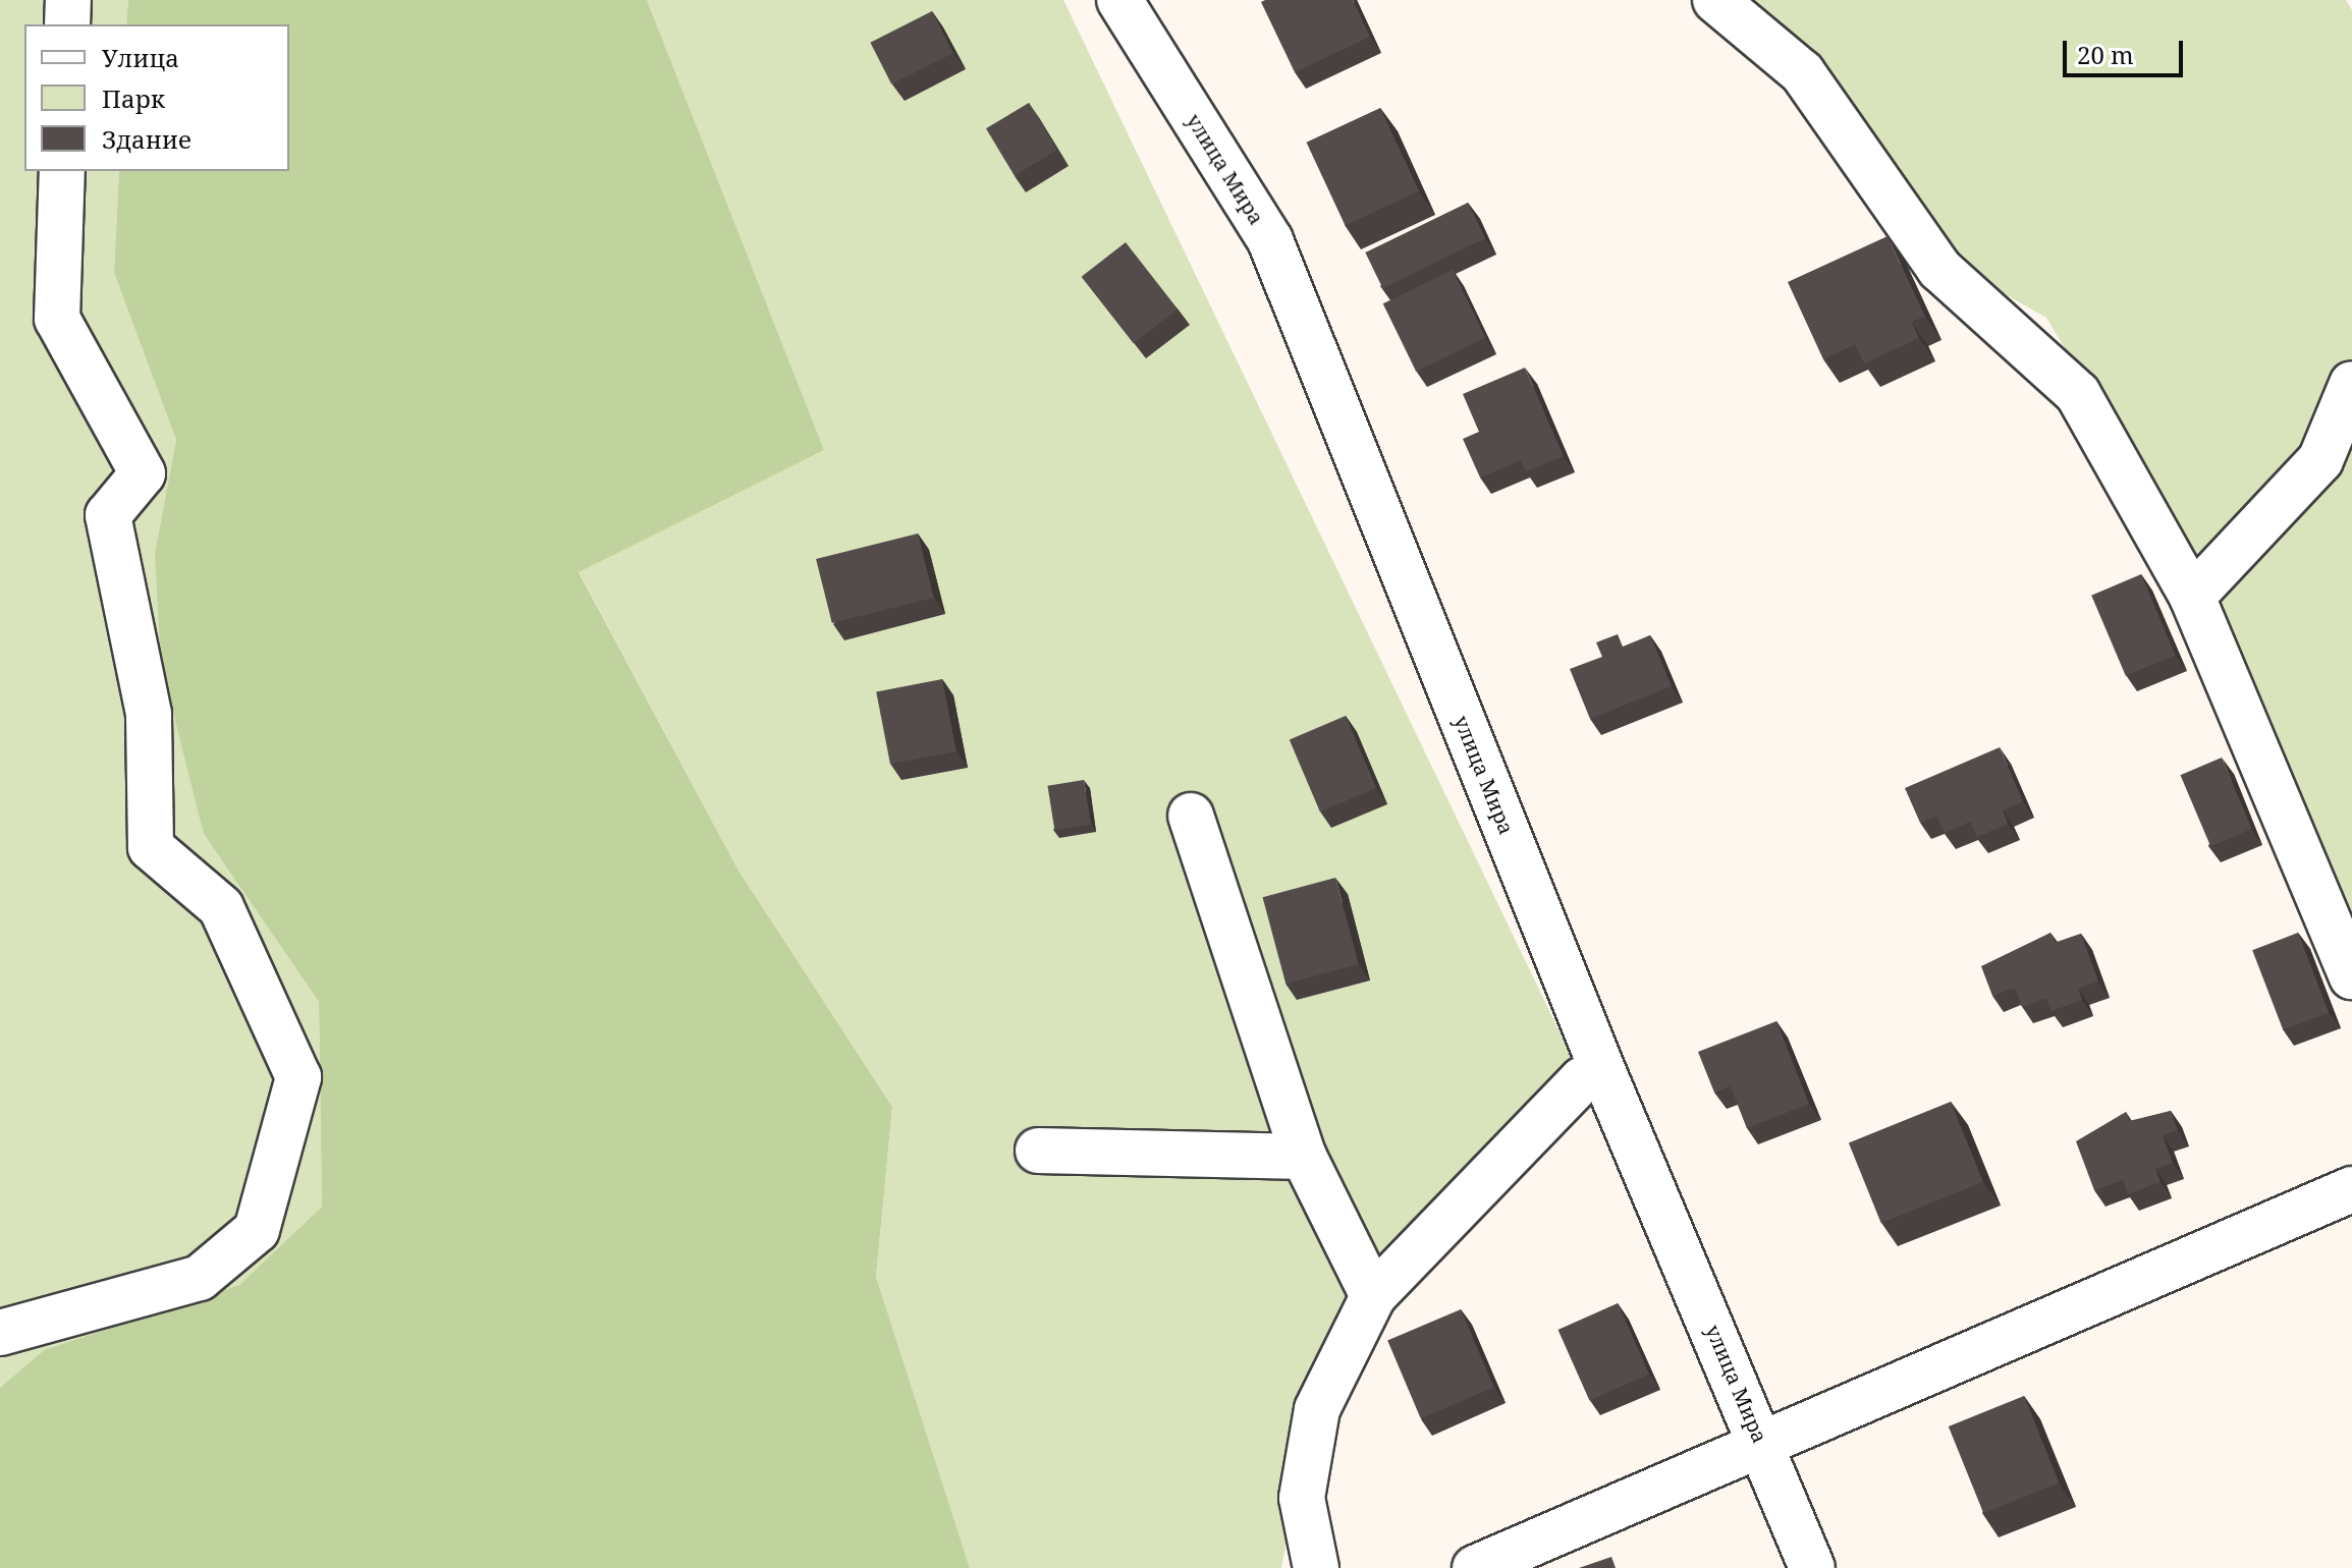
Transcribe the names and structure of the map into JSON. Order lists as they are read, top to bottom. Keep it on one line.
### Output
{"streets":{"street":["улица Мира"]},"legend":["Улица","Парк","Здание"],"scale_bar":"20 m"}
